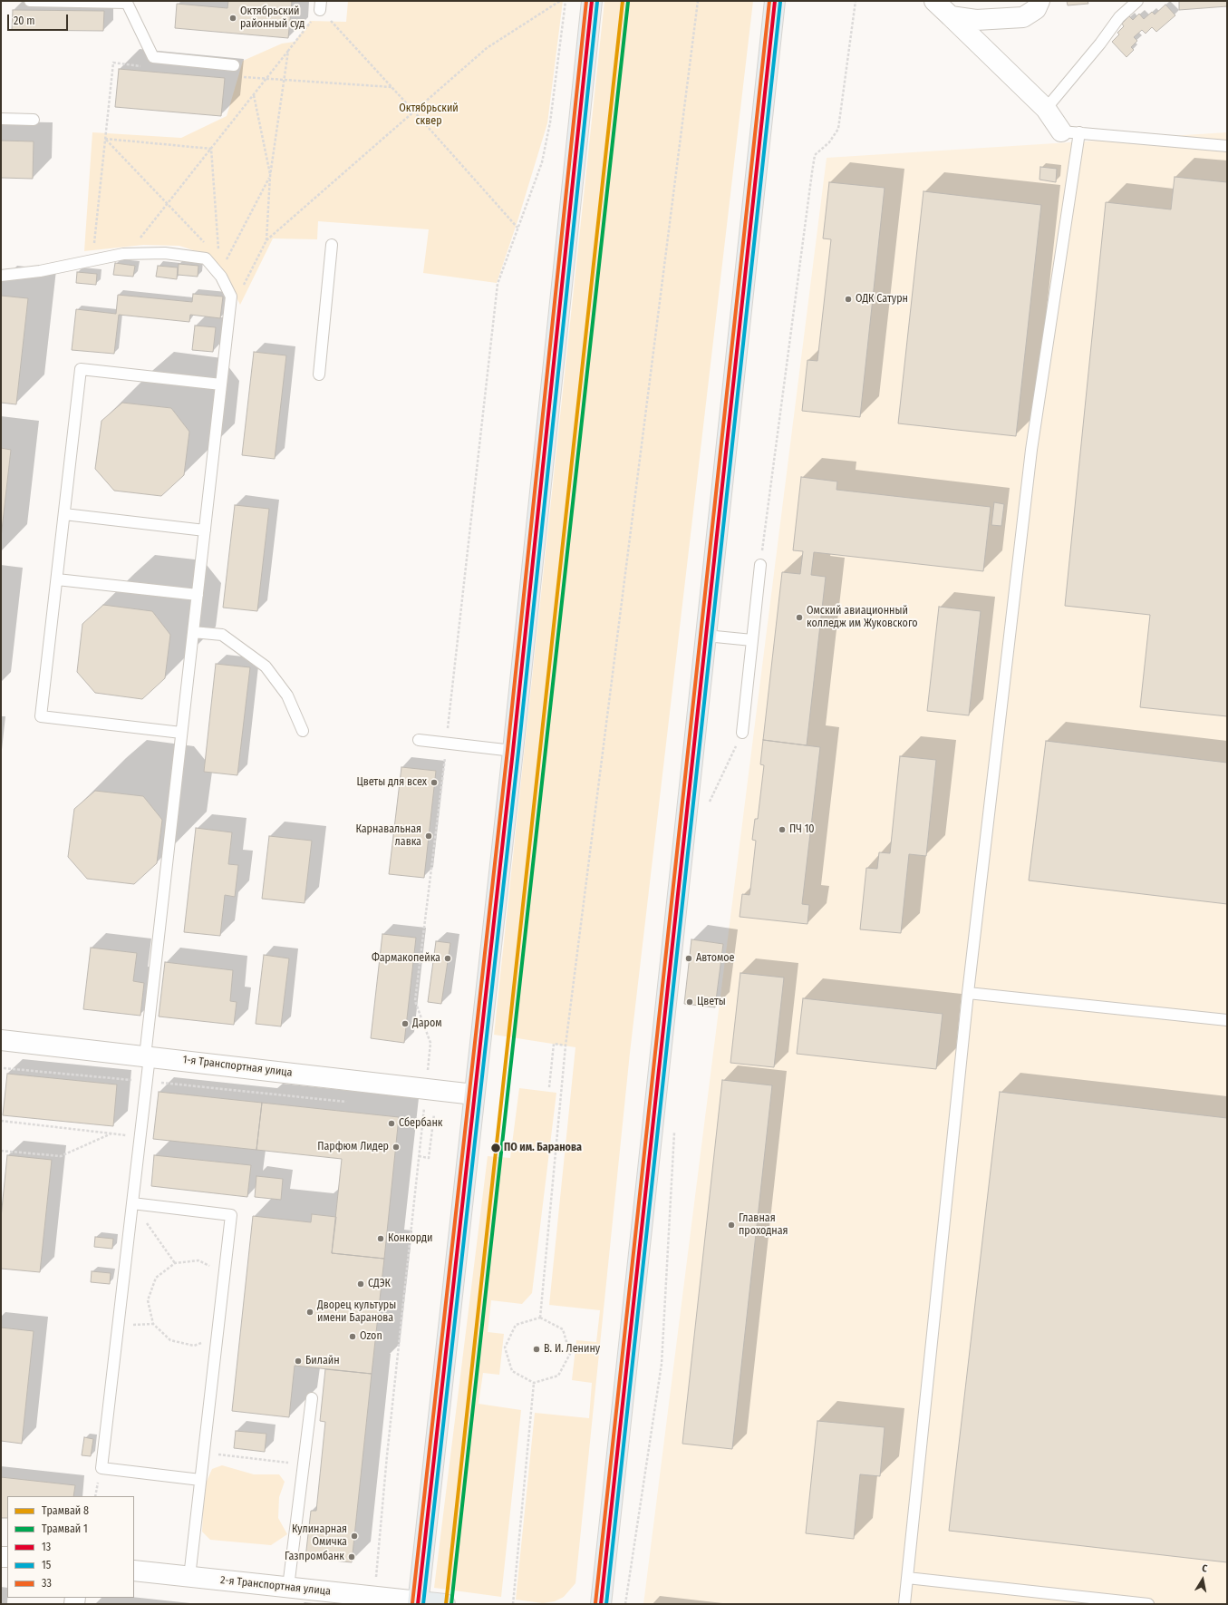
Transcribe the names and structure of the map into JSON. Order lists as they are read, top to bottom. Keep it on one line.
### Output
{"streets":{"street":["1-я Транспортная улица","2-я Транспортная улица"]},"parks":["Октябрьский сквер"],"places":["Октябрьский районный суд","ОДК Сатурн","Омский авиационный колледж им Жуковского","Цветы для всех","ПЧ 10","Карнавальная лавка","Фармакопейка","Автомое","Цветы","Даром","Сбербанк","Парфюм Лидер","ПО им. Баранова","Главная проходная","Конкорди","СДЭК","Дворец культуры имени Баранова","Ozon","В. И. Ленину","Билайн","Кулинарная Омичка","Газпромбанк"],"lines":["tram line 8","transit line 13","transit line 33","tram line 1","transit line 15"],"legend":["Трамвай 8","Трамвай 1","13","15","33"],"scale_bar":"20 m","north":"top"}
